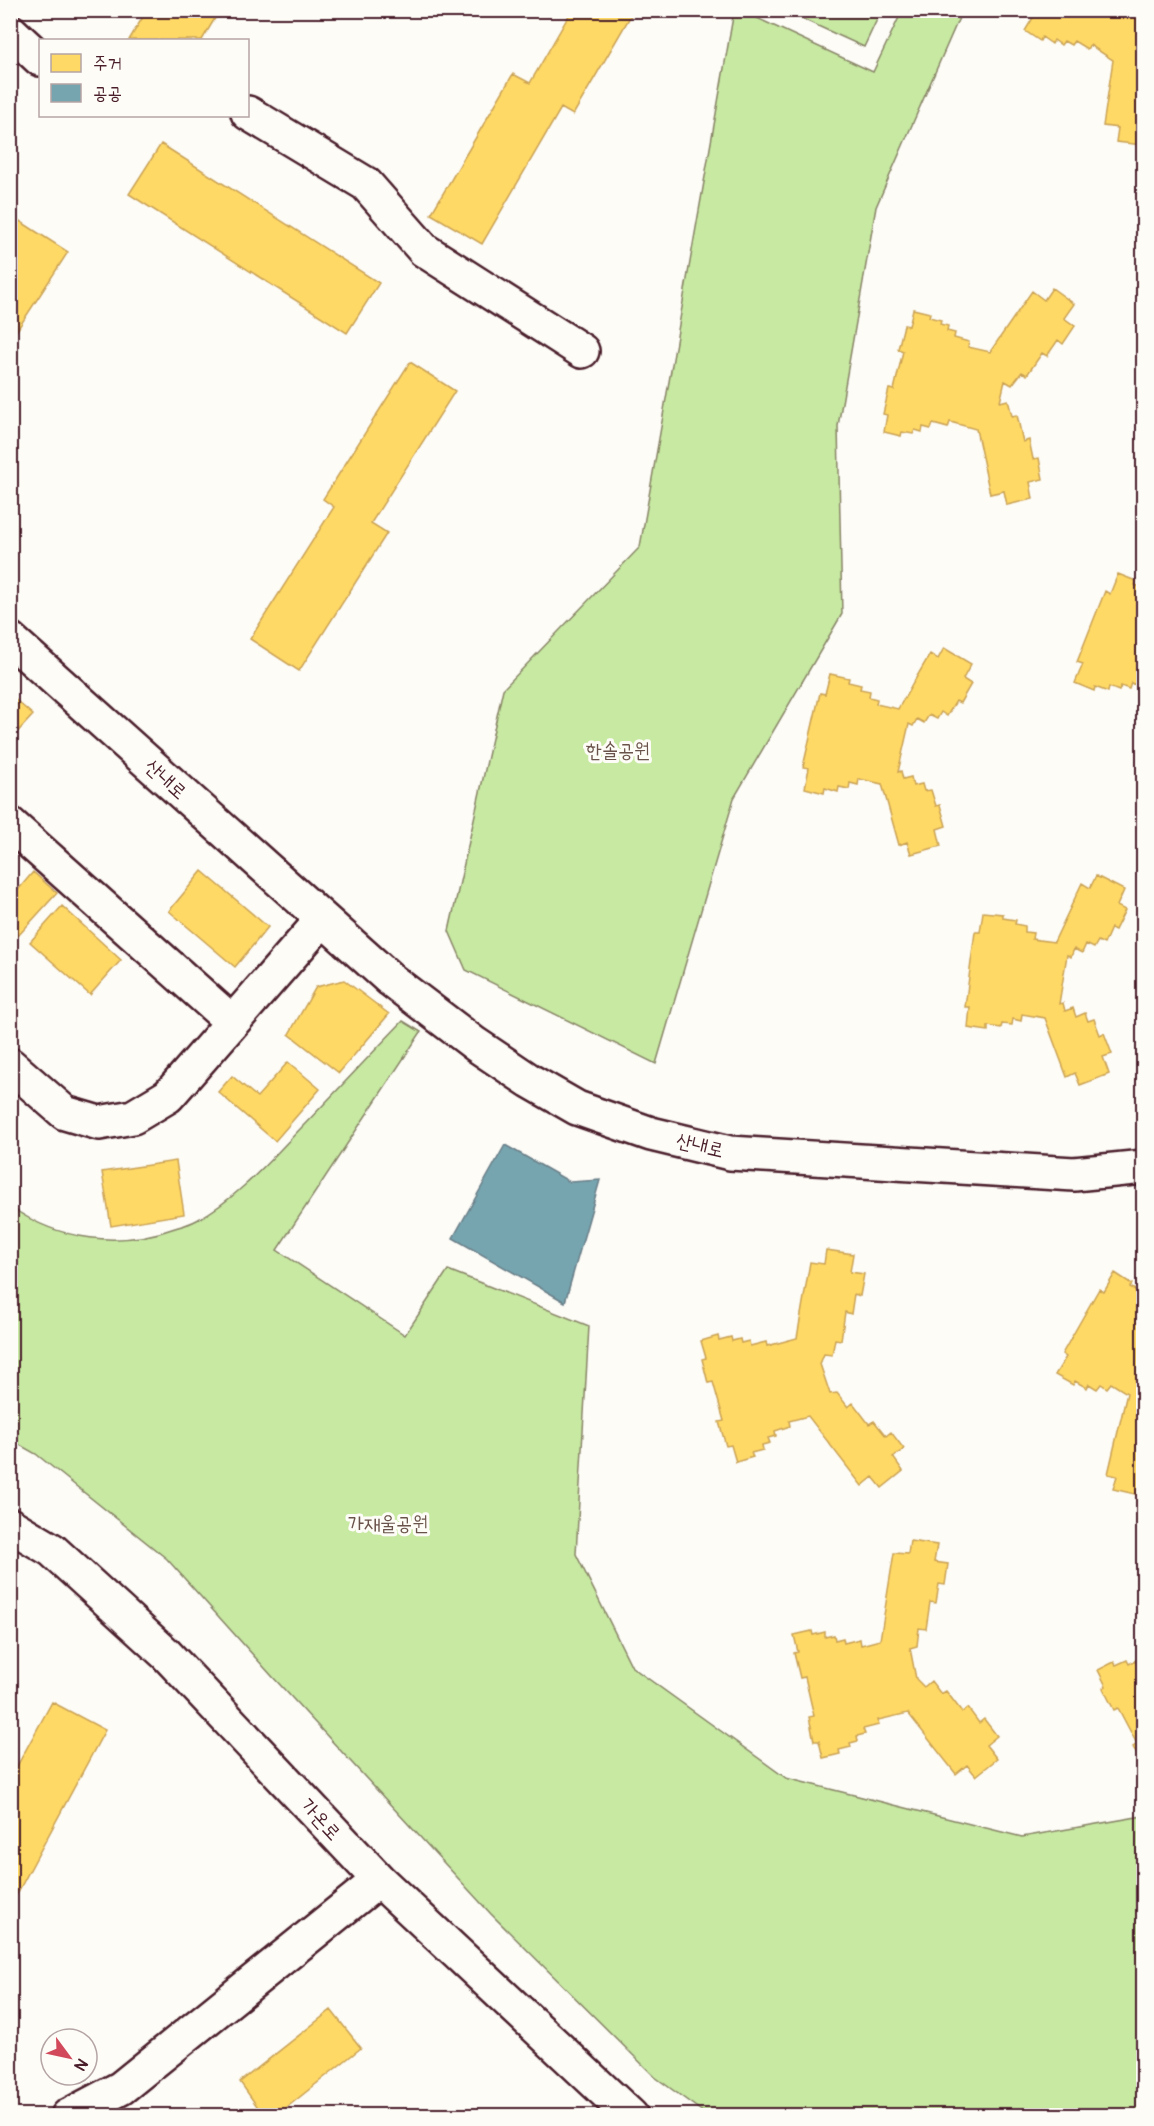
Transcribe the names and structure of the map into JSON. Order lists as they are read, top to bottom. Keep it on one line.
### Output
{"streets":{"street":["산내로","가온로"]},"parks":["한솔공원","가재울공원"],"legend":["주거","공공"],"north":"bottom right"}
